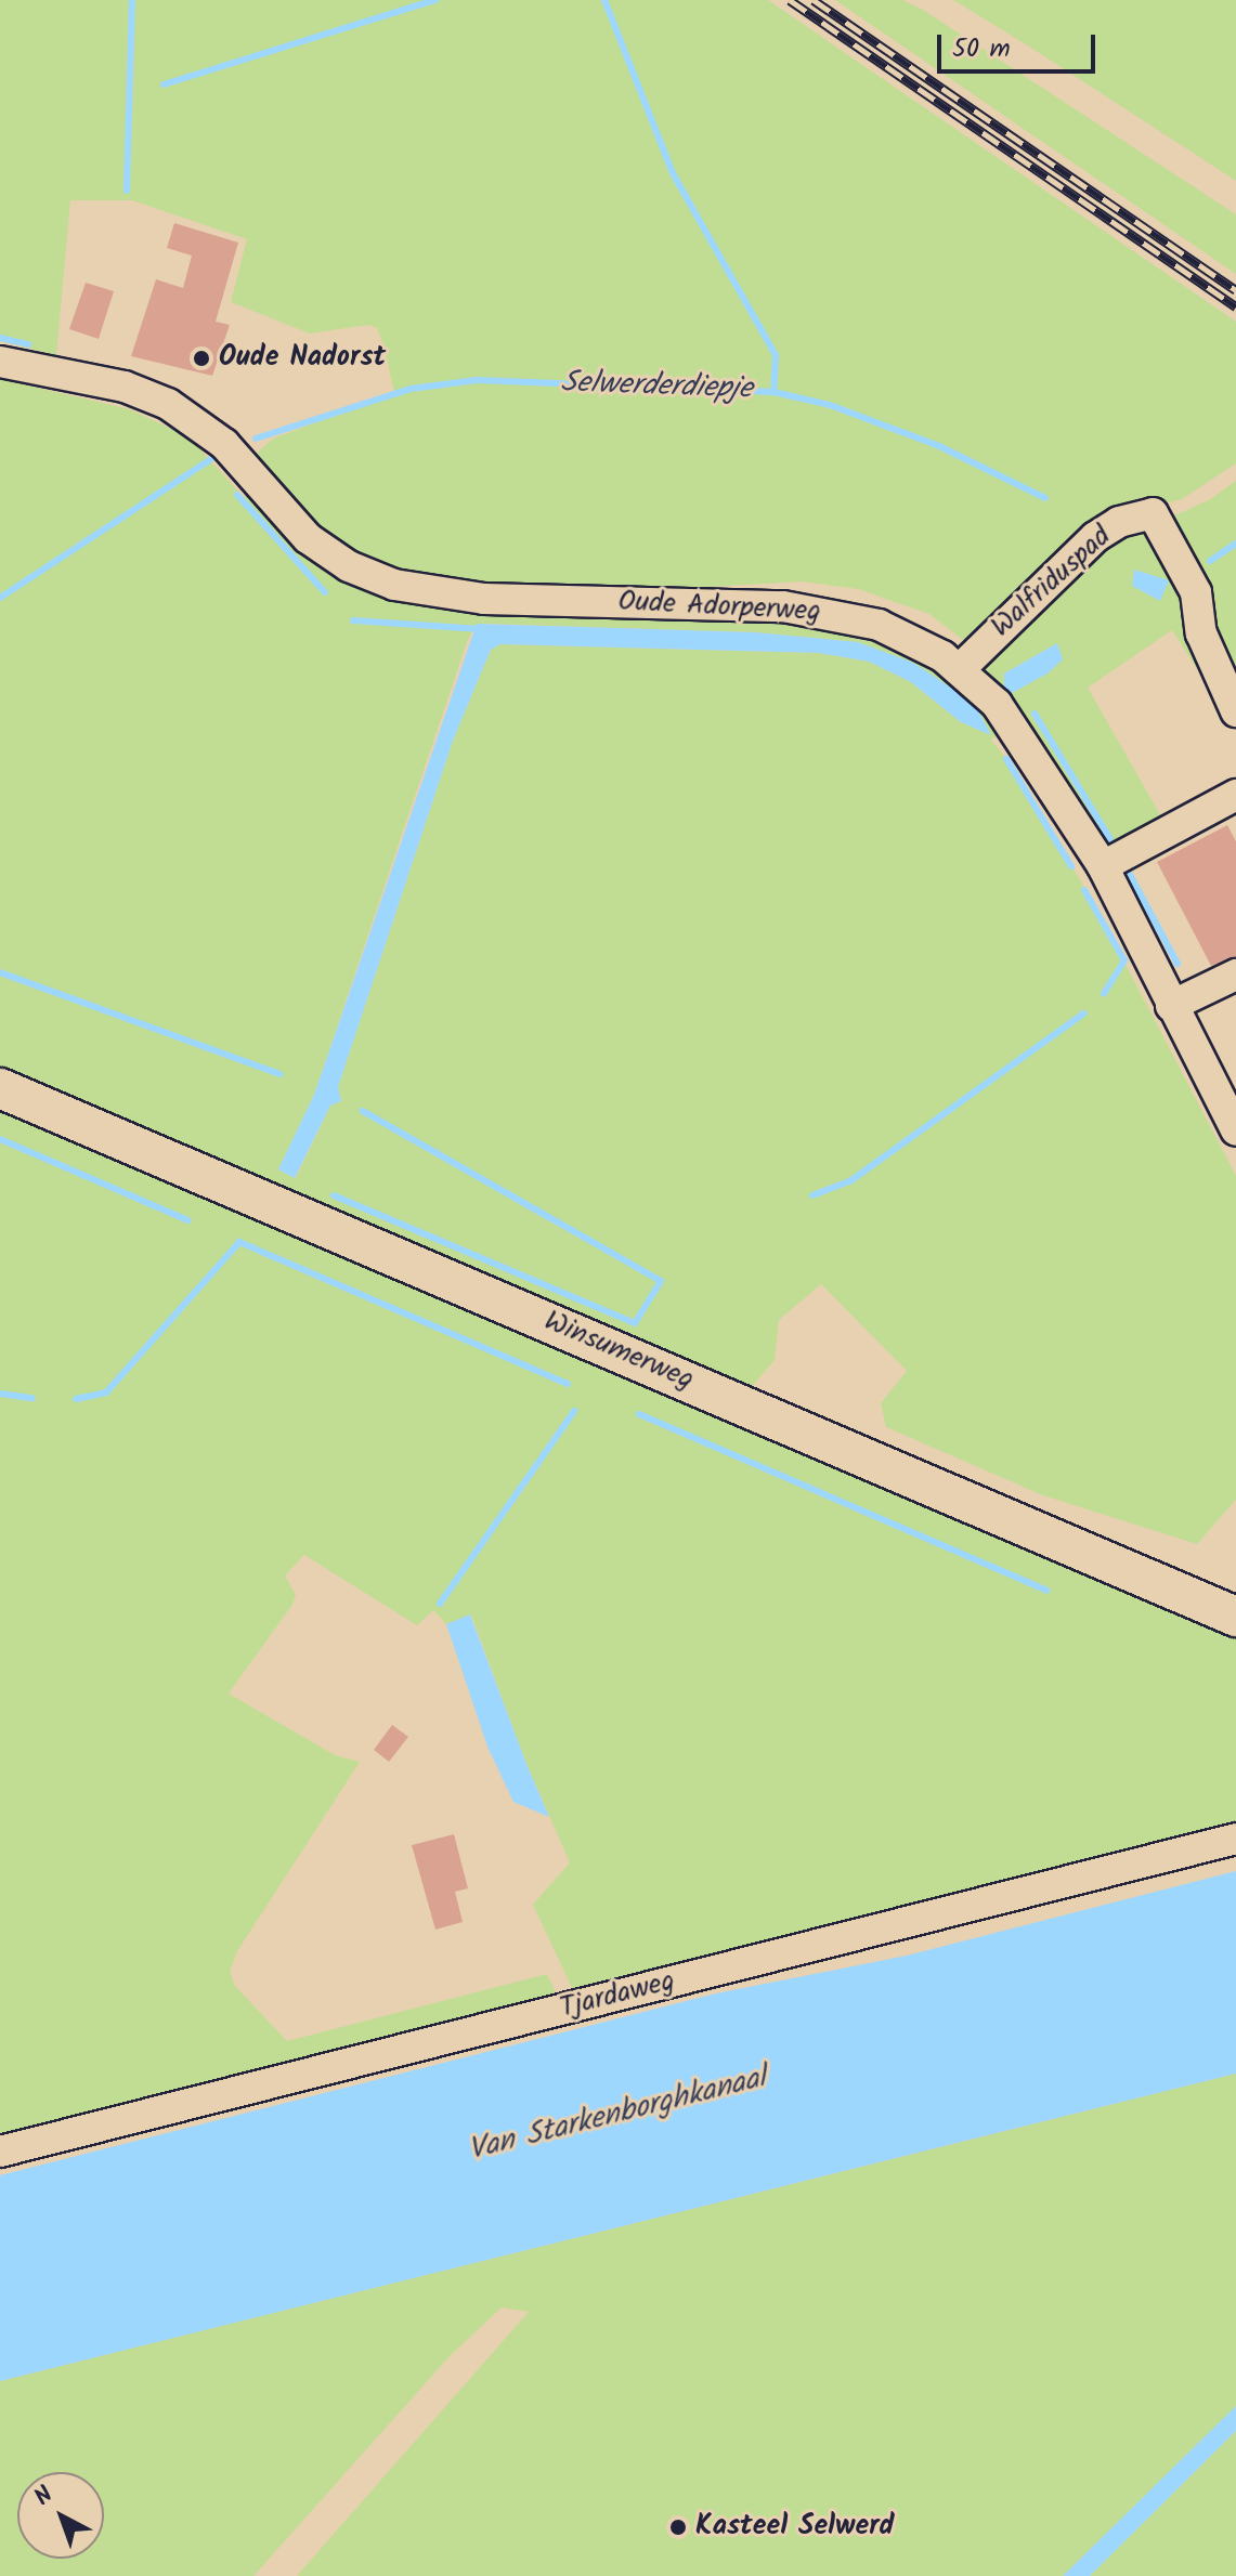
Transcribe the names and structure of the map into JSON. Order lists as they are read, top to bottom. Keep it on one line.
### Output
{"streets":{"main road":["Winsumerweg"],"street":["Walfriduspad","Oude Adorperweg","Tjardaweg"]},"crossings":[["Walfriduspad","Oude Adorperweg"]],"water":["Selwerderdiepje","Van Starkenborghkanaal"],"places":["Oude Nadorst","Kasteel Selwerd"],"scale_bar":"50 m","north":"top left"}
